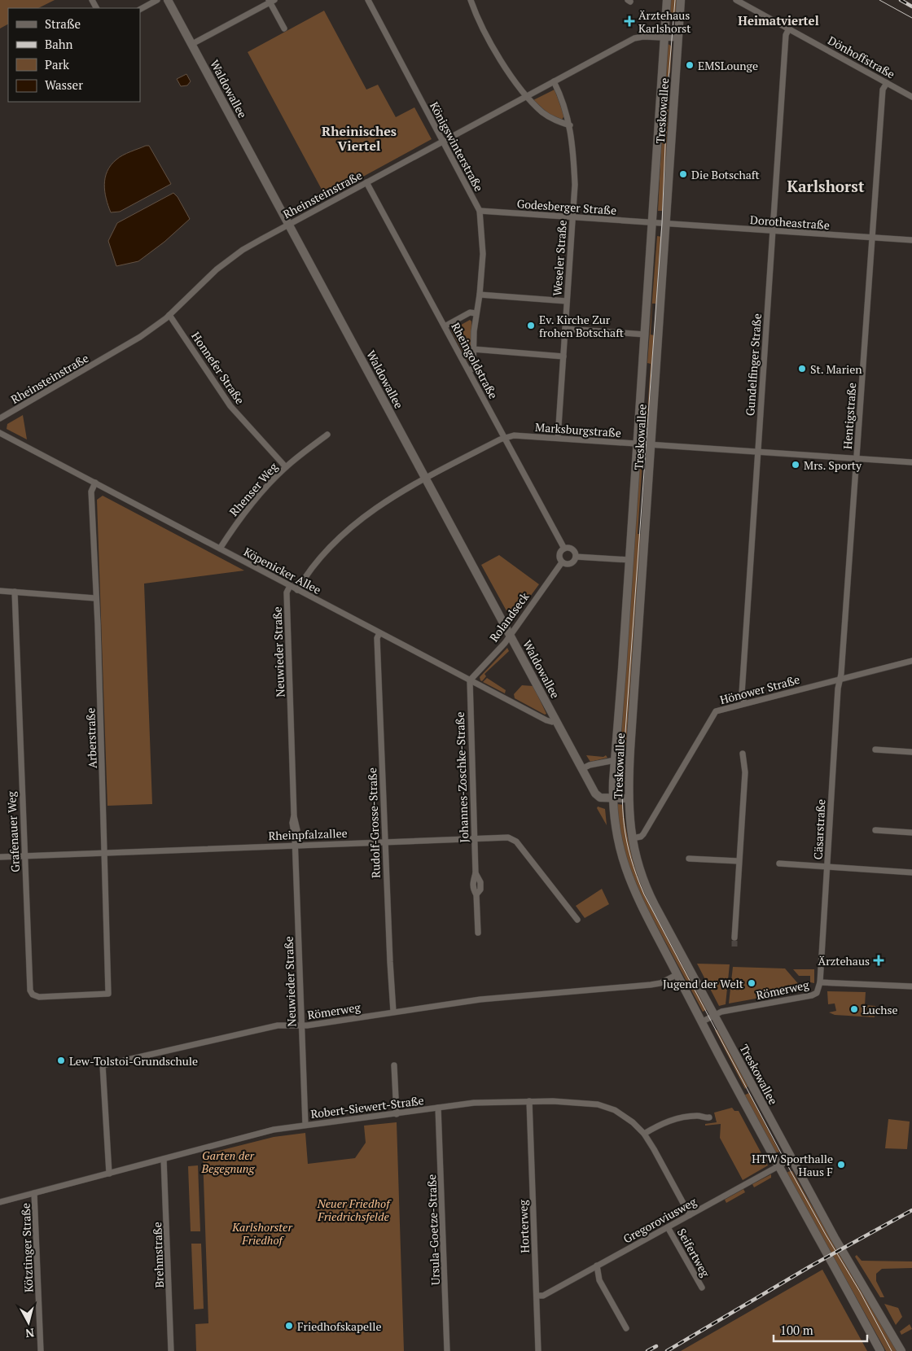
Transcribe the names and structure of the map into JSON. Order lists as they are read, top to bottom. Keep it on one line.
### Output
{"streets":{"main road":["Waldowallee","Treskowallee"],"street":["Dönhoffstraße","Königswinterstraße","Rheinsteinstraße","Godesberger Straße","Dorotheastraße","Weseler Straße","Rheingoldstraße","Gundelfinger Straße","Honnefer Straße","Hentigstraße","Marksburgstraße","Rhenser Weg","Köpenicker Allee","Rolandseck","Neuwieder Straße","Hönower Straße","Arberstraße","Johannes-Zoschke-Straße","Rudolf-Grosse-Straße","Cäsarstraße","Grafenauer Weg","Rheinpfalzallee","Römerweg","Robert-Siewert-Straße","Gregoroviusweg","Horterweg","Ursula-Goetze-Straße","Kötztinger Straße","Seifertweg","Brehmstraße"]},"crossings":[["Dönhoffstraße","Gundelfinger Straße"],["Dönhoffstraße","Hentigstraße"],["Waldowallee","Treskowallee"],["Waldowallee","Rheinsteinstraße"],["Waldowallee","Marksburgstraße"],["Waldowallee","Köpenicker Allee"],["Waldowallee","Rolandseck"],["Treskowallee","Rheinsteinstraße"],["Treskowallee","Godesberger Straße"],["Treskowallee","Dorotheastraße"],["Treskowallee","Marksburgstraße"],["Treskowallee","Hönower Straße"],["Treskowallee","Römerweg"],["Treskowallee","Gregoroviusweg"],["Königswinterstraße","Rheinsteinstraße"],["Königswinterstraße","Godesberger Straße"],["Königswinterstraße","Rheingoldstraße"],["Rheinsteinstraße","Weseler Straße"],["Rheinsteinstraße","Rheingoldstraße"],["Rheinsteinstraße","Honnefer Straße"],["Godesberger Straße","Weseler Straße"],["Dorotheastraße","Gundelfinger Straße"],["Dorotheastraße","Hentigstraße"],["Weseler Straße","Marksburgstraße"],["Rheingoldstraße","Marksburgstraße"],["Rheingoldstraße","Rolandseck"],["Gundelfinger Straße","Marksburgstraße"],["Gundelfinger Straße","Hönower Straße"],["Honnefer Straße","Rhenser Weg"],["Hentigstraße","Marksburgstraße"],["Hentigstraße","Hönower Straße"],["Hentigstraße","Cäsarstraße"],["Marksburgstraße","Köpenicker Allee"],["Rhenser Weg","Köpenicker Allee"],["Köpenicker Allee","Rolandseck"],["Köpenicker Allee","Neuwieder Straße"],["Köpenicker Allee","Arberstraße"],["Köpenicker Allee","Johannes-Zoschke-Straße"],["Köpenicker Allee","Rudolf-Grosse-Straße"],["Rolandseck","Johannes-Zoschke-Straße"],["Neuwieder Straße","Rheinpfalzallee"],["Neuwieder Straße","Römerweg"],["Neuwieder Straße","Robert-Siewert-Straße"],["Hönower Straße","Cäsarstraße"],["Arberstraße","Grafenauer Weg"],["Arberstraße","Rheinpfalzallee"],["Johannes-Zoschke-Straße","Rheinpfalzallee"],["Rudolf-Grosse-Straße","Rheinpfalzallee"],["Rudolf-Grosse-Straße","Römerweg"],["Cäsarstraße","Römerweg"],["Grafenauer Weg","Rheinpfalzallee"],["Römerweg","Robert-Siewert-Straße"],["Robert-Siewert-Straße","Gregoroviusweg"],["Robert-Siewert-Straße","Horterweg"],["Robert-Siewert-Straße","Ursula-Goetze-Straße"],["Robert-Siewert-Straße","Kötztinger Straße"],["Robert-Siewert-Straße","Brehmstraße"],["Gregoroviusweg","Horterweg"],["Gregoroviusweg","Seifertweg"]],"districts":["Heimatviertel","Rheinisches Viertel","Karlshorst"],"parks":["Garten der Begegnung","Neuer Friedhof Friedrichsfelde","Karlshorster Friedhof"],"places":{"health":["Ärztehaus Karlshorst","Ärztehaus"],"other":["EMSLounge","Die Botschaft","Ev. Kirche Zur frohen Botschaft","St. Marien","Mrs. Sporty","Jugend der Welt","Luchse","Lew-Tolstoi-Grundschule","HTW Sporthalle Haus F","Friedhofskapelle"]},"legend":["Straße","Bahn","Park","Wasser"],"scale_bar":"100 m","north":"bottom"}
